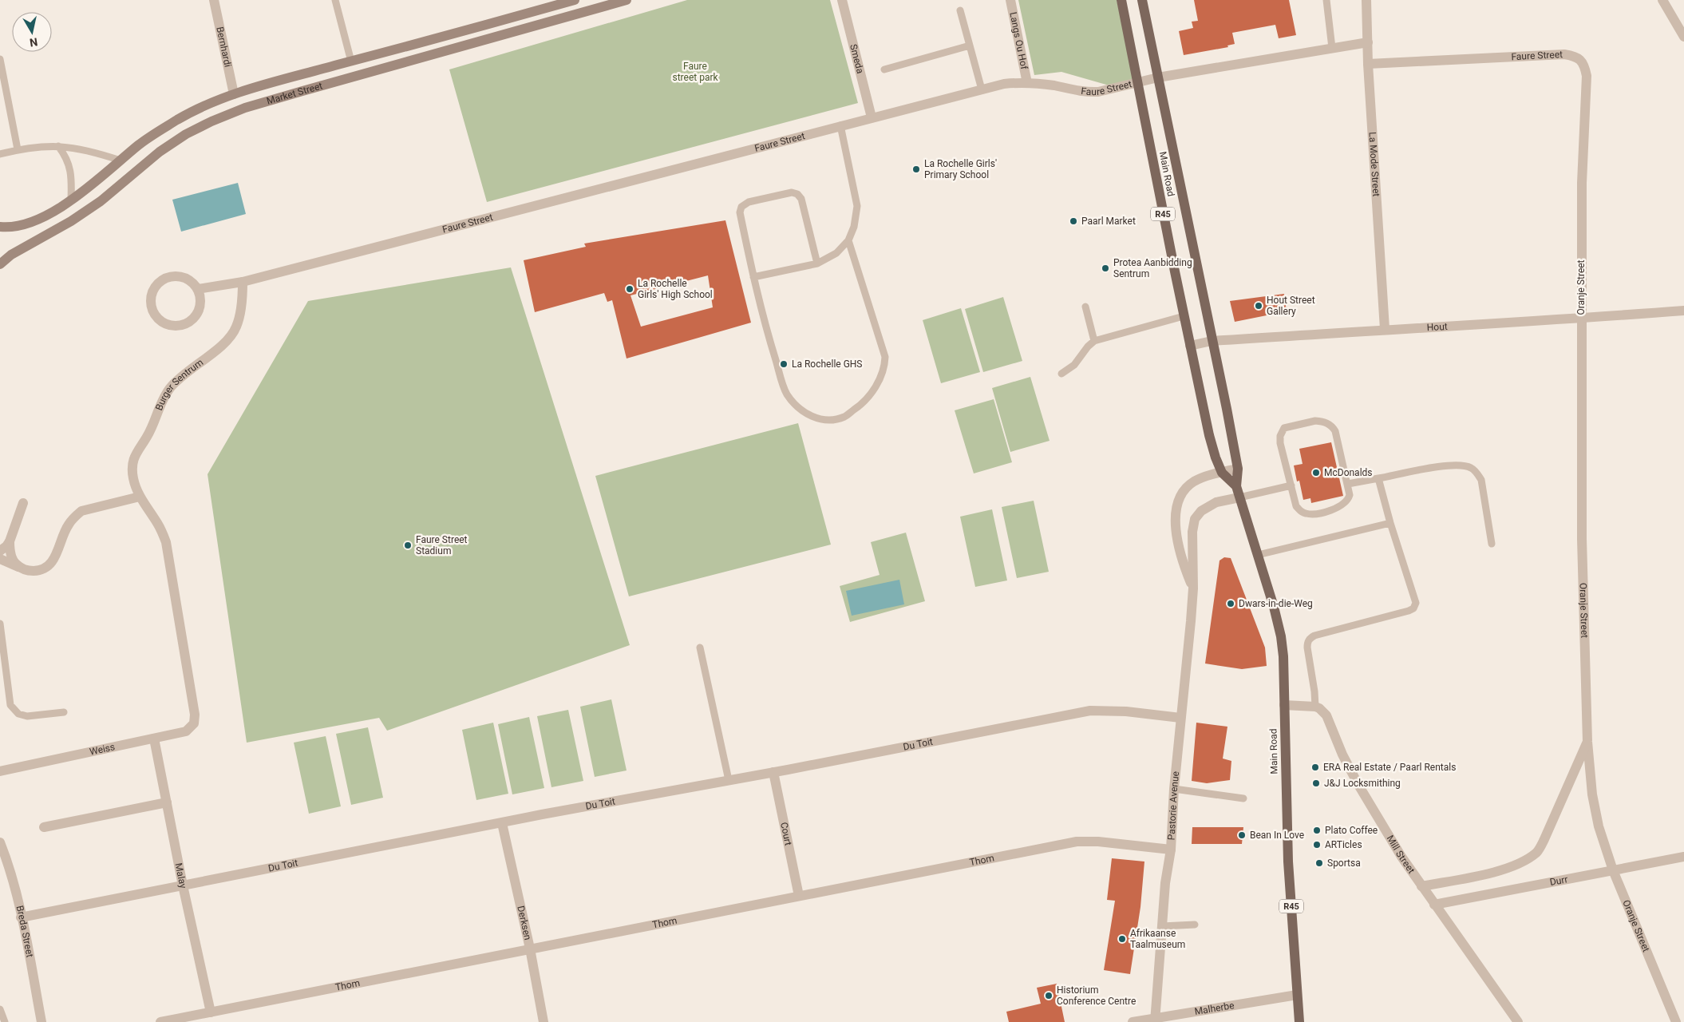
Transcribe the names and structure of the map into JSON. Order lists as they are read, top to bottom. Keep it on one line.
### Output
{"streets":{"main road":["Market Street","Main Road","R45"],"street":["Langs Ou Hof","Bernhardi","Faure Street","Smeda","La Mode Street","Oranje Street","Hout","Burger Sentrum","Du Toit","Weiss","Pastorie Avenue","Court","Mill Street","Thom","Malay","Durr","Derksen","Breda Street","Malherbe"]},"crossings":[["Langs Ou Hof","Faure Street"],["Bernhardi","Market Street"],["Faure Street","Smeda"],["Faure Street","La Mode Street"],["Faure Street","Main Road"],["Faure Street","Oranje Street"],["Faure Street","Burger Sentrum"],["La Mode Street","Hout"],["Main Road","Hout"],["Main Road","Pastorie Avenue"],["Main Road","Malherbe"],["Oranje Street","Hout"],["Oranje Street","Durr"],["Burger Sentrum","Weiss"],["Du Toit","Pastorie Avenue"],["Du Toit","Court"],["Du Toit","Malay"],["Du Toit","Derksen"],["Du Toit","Breda Street"],["Weiss","Malay"],["Pastorie Avenue","Thom"],["Pastorie Avenue","Malherbe"],["Court","Thom"],["Mill Street","Durr"],["Thom","Malay"],["Thom","Derksen"]],"parks":["Faure street park"],"places":["La Rochelle Girls' Primary School","Paarl Market","Protea Aanbidding Sentrum","La Rochelle Girls' High School","Hout Street Gallery","La Rochelle GHS","McDonalds","Faure Street Stadium","Dwars-in-die-Weg","ERA Real Estate / Paarl Rentals","J&J Locksmithing","Plato Coffee","Bean In Love","ARTicles","Sportsa","Afrikaanse Taalmuseum","Historium Conference Centre"],"north":"bottom"}
